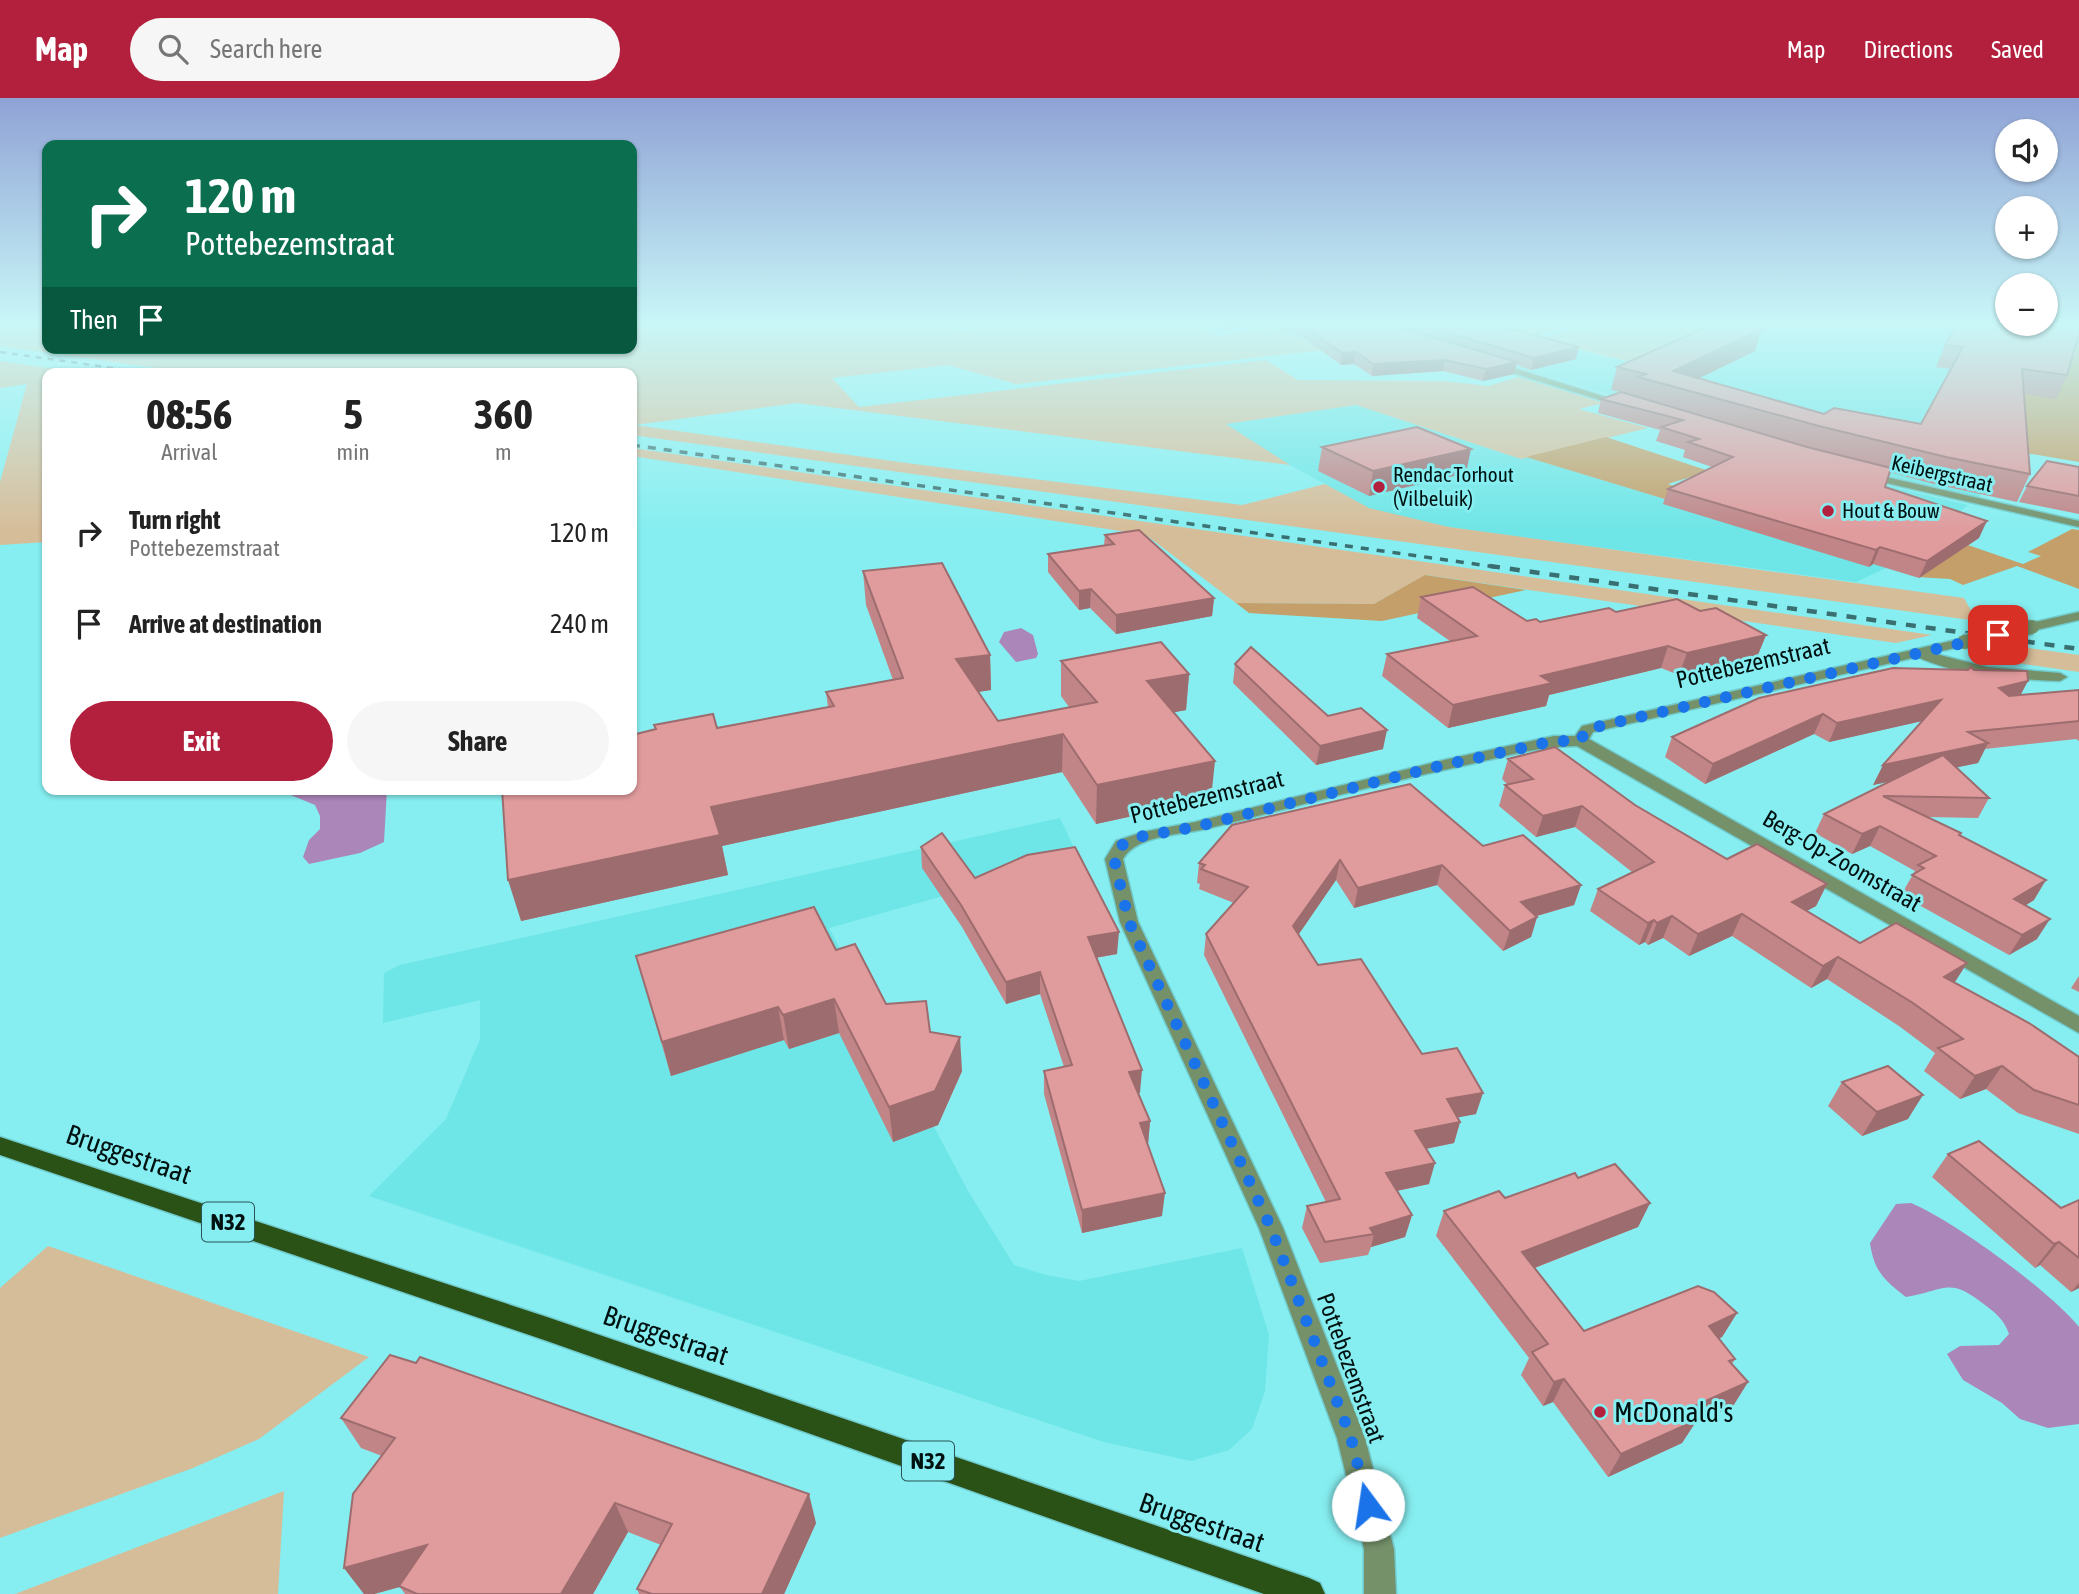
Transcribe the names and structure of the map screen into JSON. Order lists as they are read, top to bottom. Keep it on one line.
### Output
{"streets":{"main road":["Bruggestraat","N32"],"street":["Keibergstraat","Pottebezemstraat","Berg-Op-Zoomstraat"]},"crossings":[["Pottebezemstraat","Berg-Op-Zoomstraat"]],"places":["Rendac Torhout (Vilbeluik)","Hout & Bouw","McDonald's"],"page":{"header":"Map","search":"Search here","nav":["Map","Directions","Saved"],"map_buttons":["+","−"],"turn":["120 m","Pottebezemstraat"],"then":"Then","eta":["08:56","Arrival","5","min","360","m"],"list":[{"name":"Turn right","note":"Pottebezemstraat","value":"120 m"},{"name":"Arrive at destination","value":"240 m"}],"buttons":["Exit","Share"]}}
